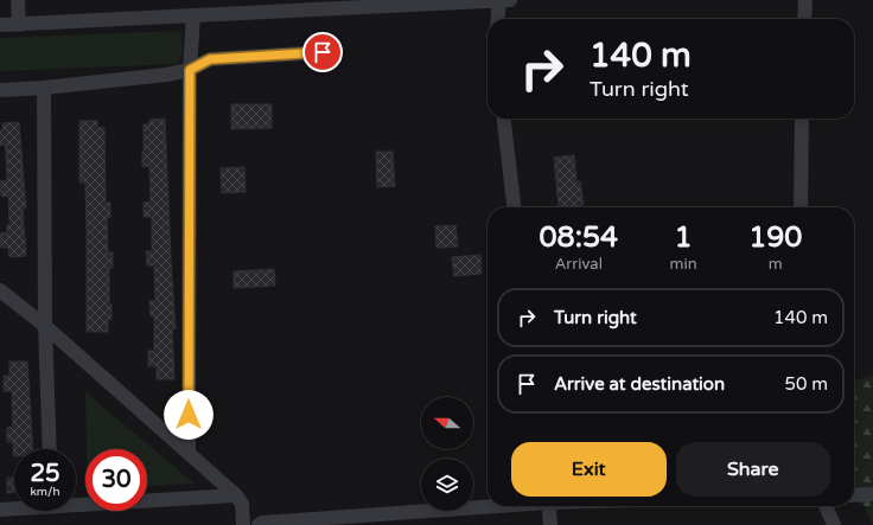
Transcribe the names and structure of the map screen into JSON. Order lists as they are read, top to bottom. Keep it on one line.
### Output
{"north":"left","page":{"turn":["140 m","Turn right"],"eta":["08:54","Arrival","1","min","190","m"],"list":[{"name":"Turn right","value":"140 m"},{"name":"Arrive at destination","value":"50 m"}],"buttons":["Exit","Share"],"speed":"25 km/h","limit":"30"}}
